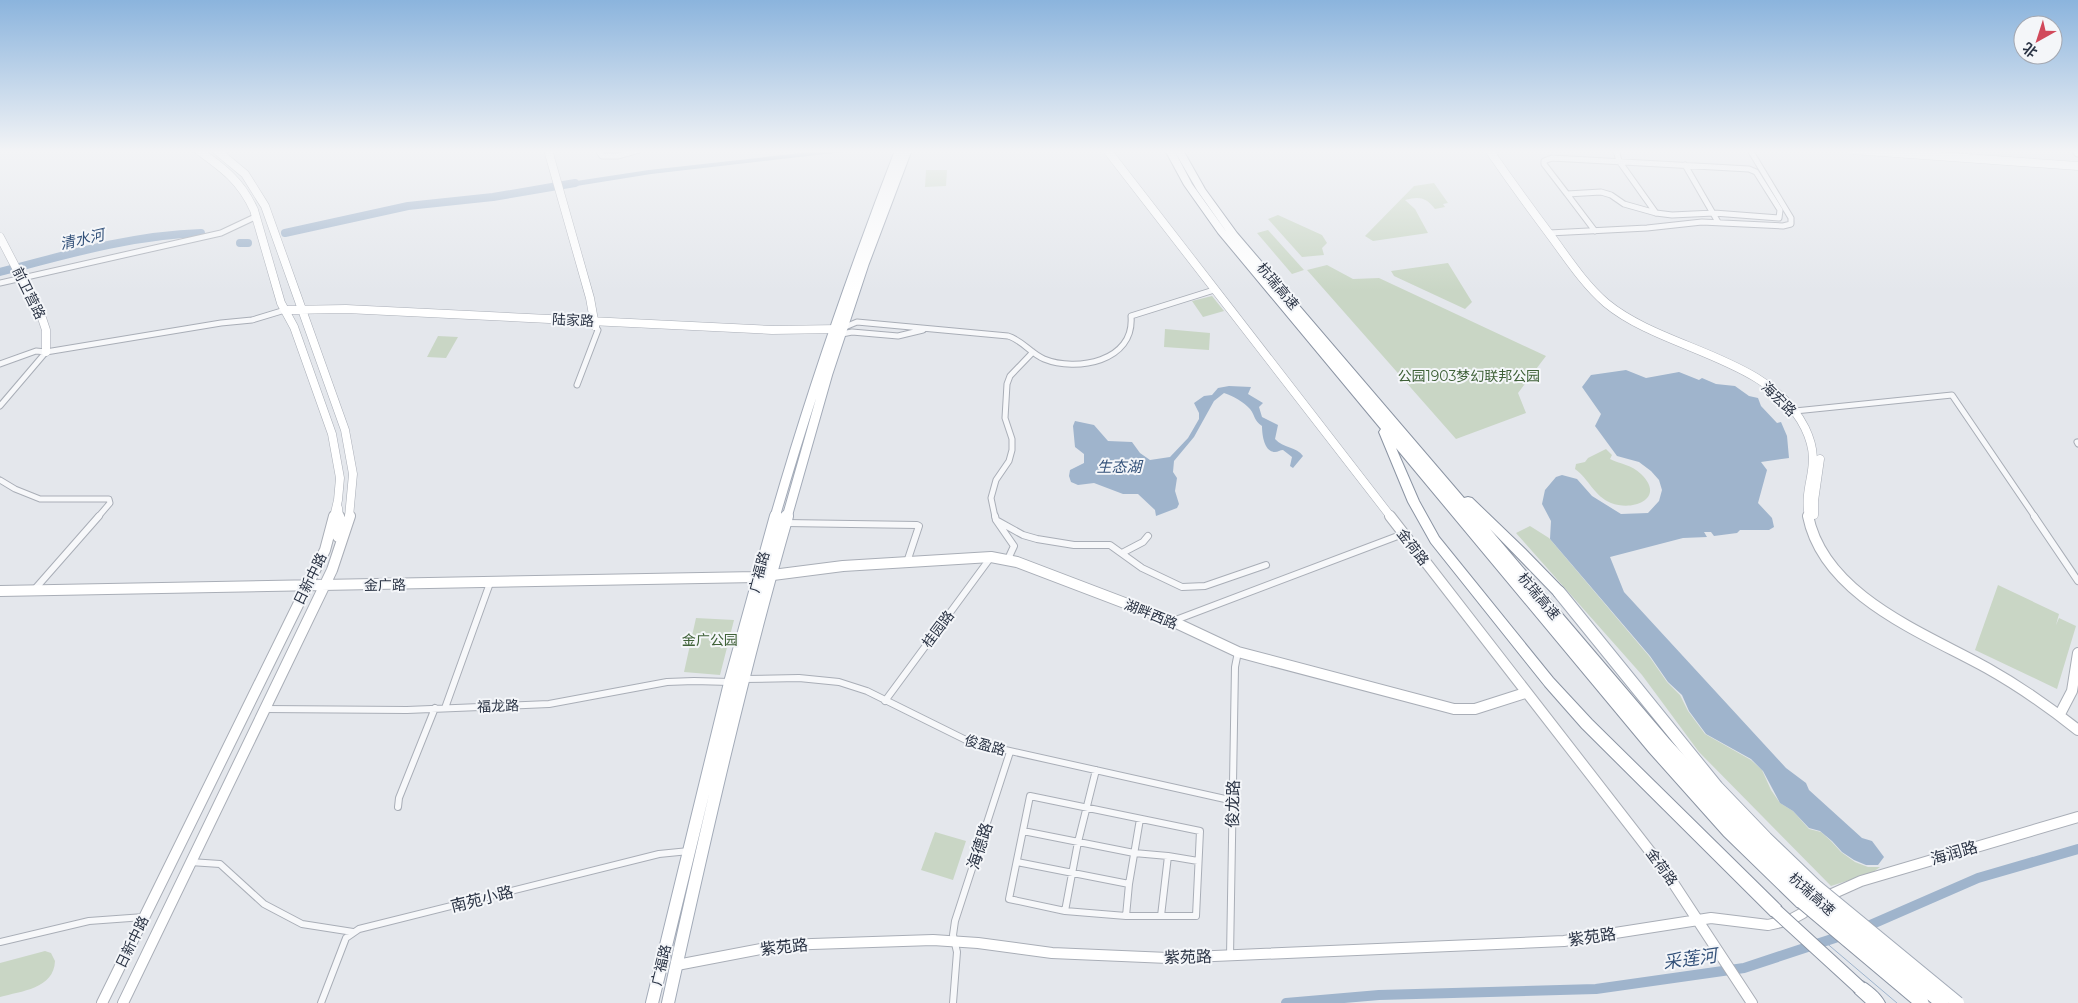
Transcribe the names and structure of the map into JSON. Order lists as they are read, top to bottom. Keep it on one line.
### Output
{"streets":{"highway":["杭瑞高速"],"main road":["广福路"],"street":["前卫营路","陆家路","海宏路","金荷路","日新中路","金广路","湖畔西路","桂园路","福龙路","俊盈路","俊龙路","海德路","海润路","南苑小路","紫苑路"]},"crossings":[["陆家路","广福路"],["陆家路","日新中路"],["金荷路","湖畔西路"],["金荷路","紫苑路"],["广福路","金广路"],["广福路","湖畔西路"],["广福路","福龙路"],["广福路","俊盈路"],["广福路","南苑小路"],["广福路","紫苑路"],["日新中路","金广路"],["日新中路","福龙路"],["金广路","湖畔西路"],["湖畔西路","桂园路"],["湖畔西路","俊龙路"],["桂园路","俊盈路"],["俊盈路","俊龙路"],["俊盈路","海德路"],["俊龙路","紫苑路"],["海德路","紫苑路"]],"water":["清水河","生态湖","采莲河"],"parks":["公园1903梦幻联邦公园","金广公园"],"north":"bottom left"}
